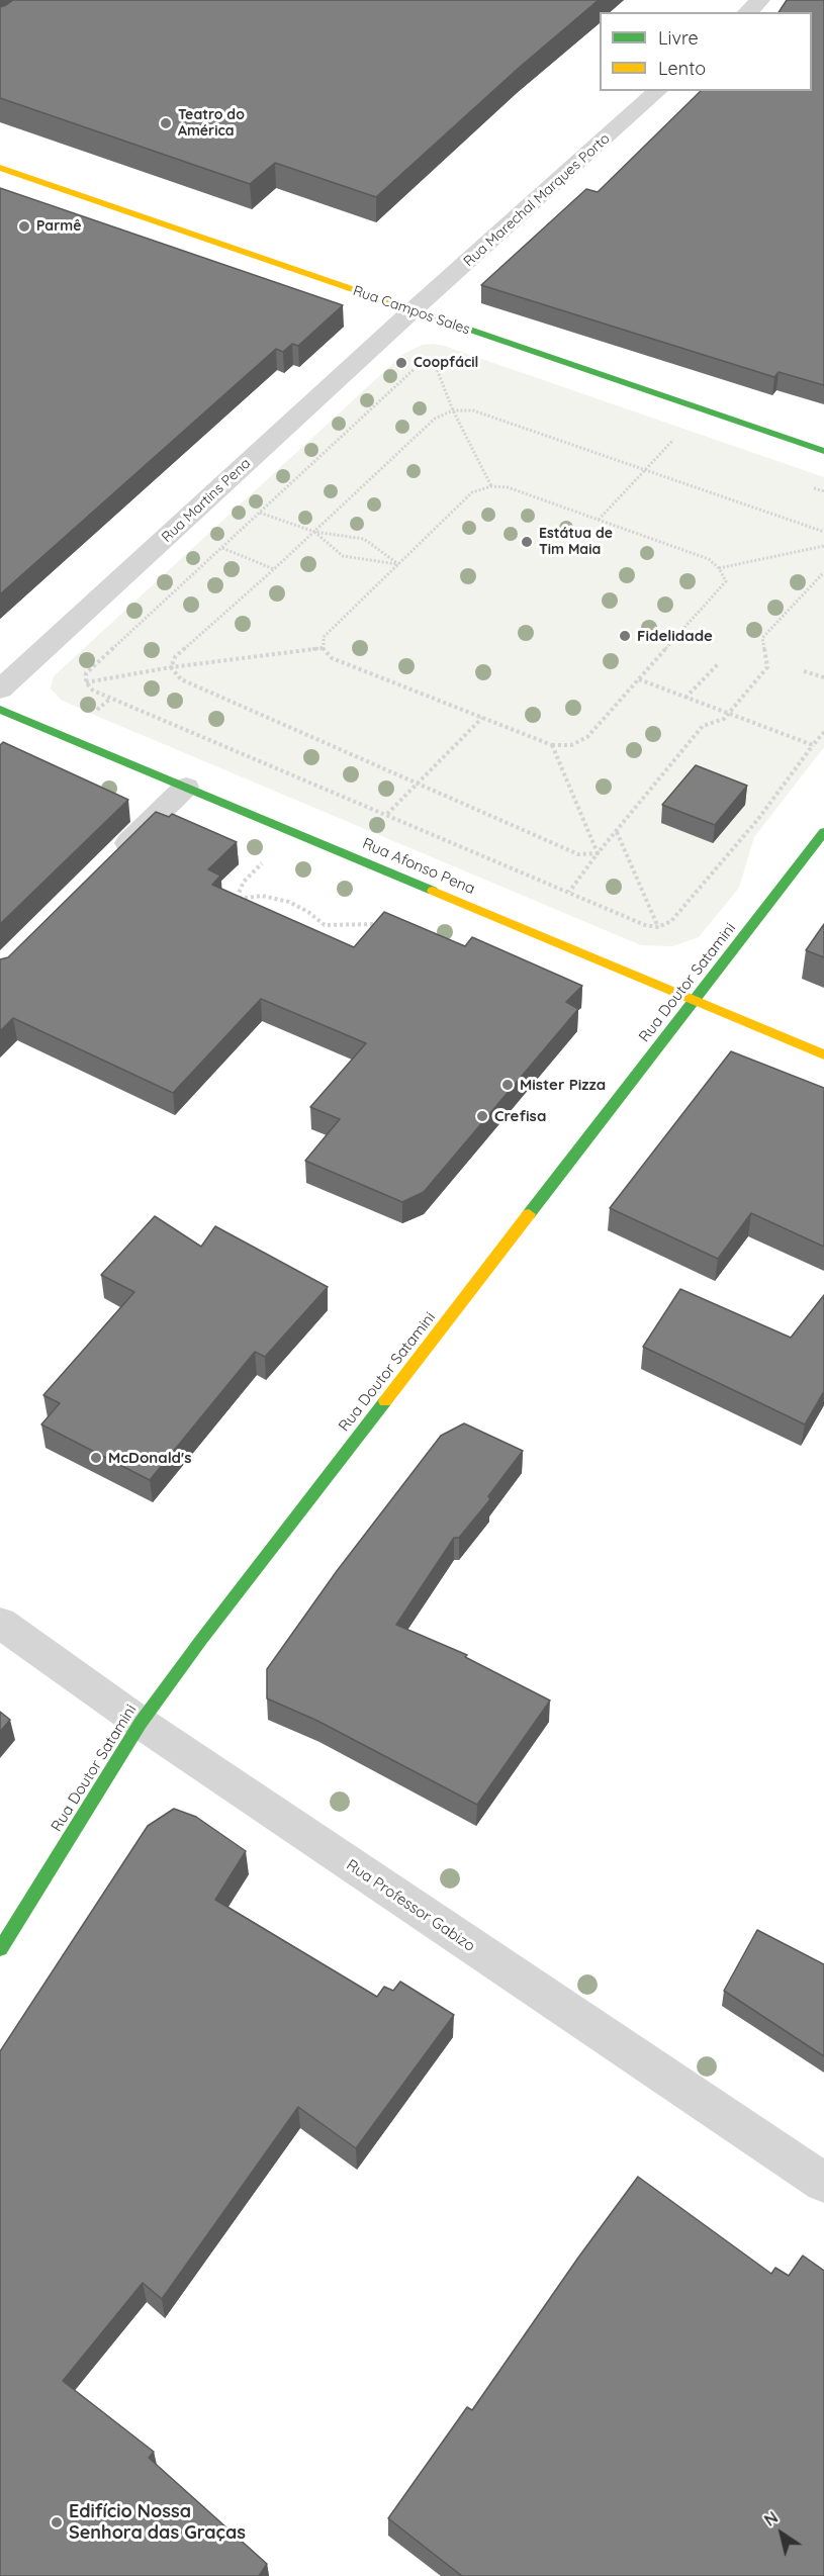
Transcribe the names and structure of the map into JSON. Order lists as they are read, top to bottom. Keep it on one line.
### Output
{"streets":{"street":["Rua Marechal Marques Porto","Rua Campos Sales","Rua Martins Pena","Rua Afonso Pena","Rua Doutor Satamini","Rua Professor Gabizo"]},"crossings":[["Rua Marechal Marques Porto","Rua Campos Sales"],["Rua Marechal Marques Porto","Rua Martins Pena"],["Rua Campos Sales","Rua Martins Pena"],["Rua Afonso Pena","Rua Doutor Satamini"],["Rua Doutor Satamini","Rua Professor Gabizo"]],"places":["Teatro do América","Parmê","Coopfácil","Estátua de Tim Maia","Fidelidade","Mister Pizza","Crefisa","McDonald's","Edifício Nossa Senhora das Graças"],"legend":["Livre","Lento"],"north":"top left"}
